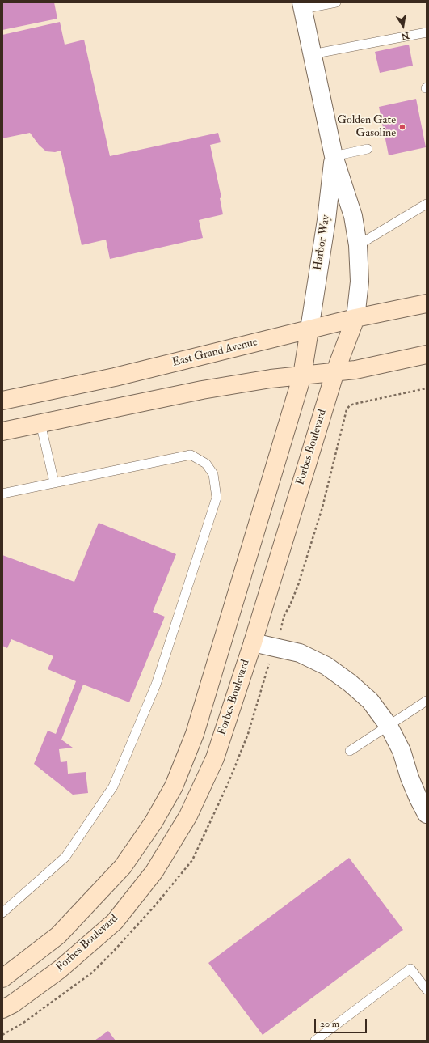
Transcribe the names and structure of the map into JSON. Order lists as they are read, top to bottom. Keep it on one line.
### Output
{"streets":{"main road":["East Grand Avenue","Forbes Boulevard"],"street":["Harbor Way"]},"crossings":[["Harbor Way","East Grand Avenue"],["Harbor Way","Forbes Boulevard"],["East Grand Avenue","Forbes Boulevard"]],"places":["Golden Gate Gasoline"],"scale_bar":"20 m","north":"bottom"}
